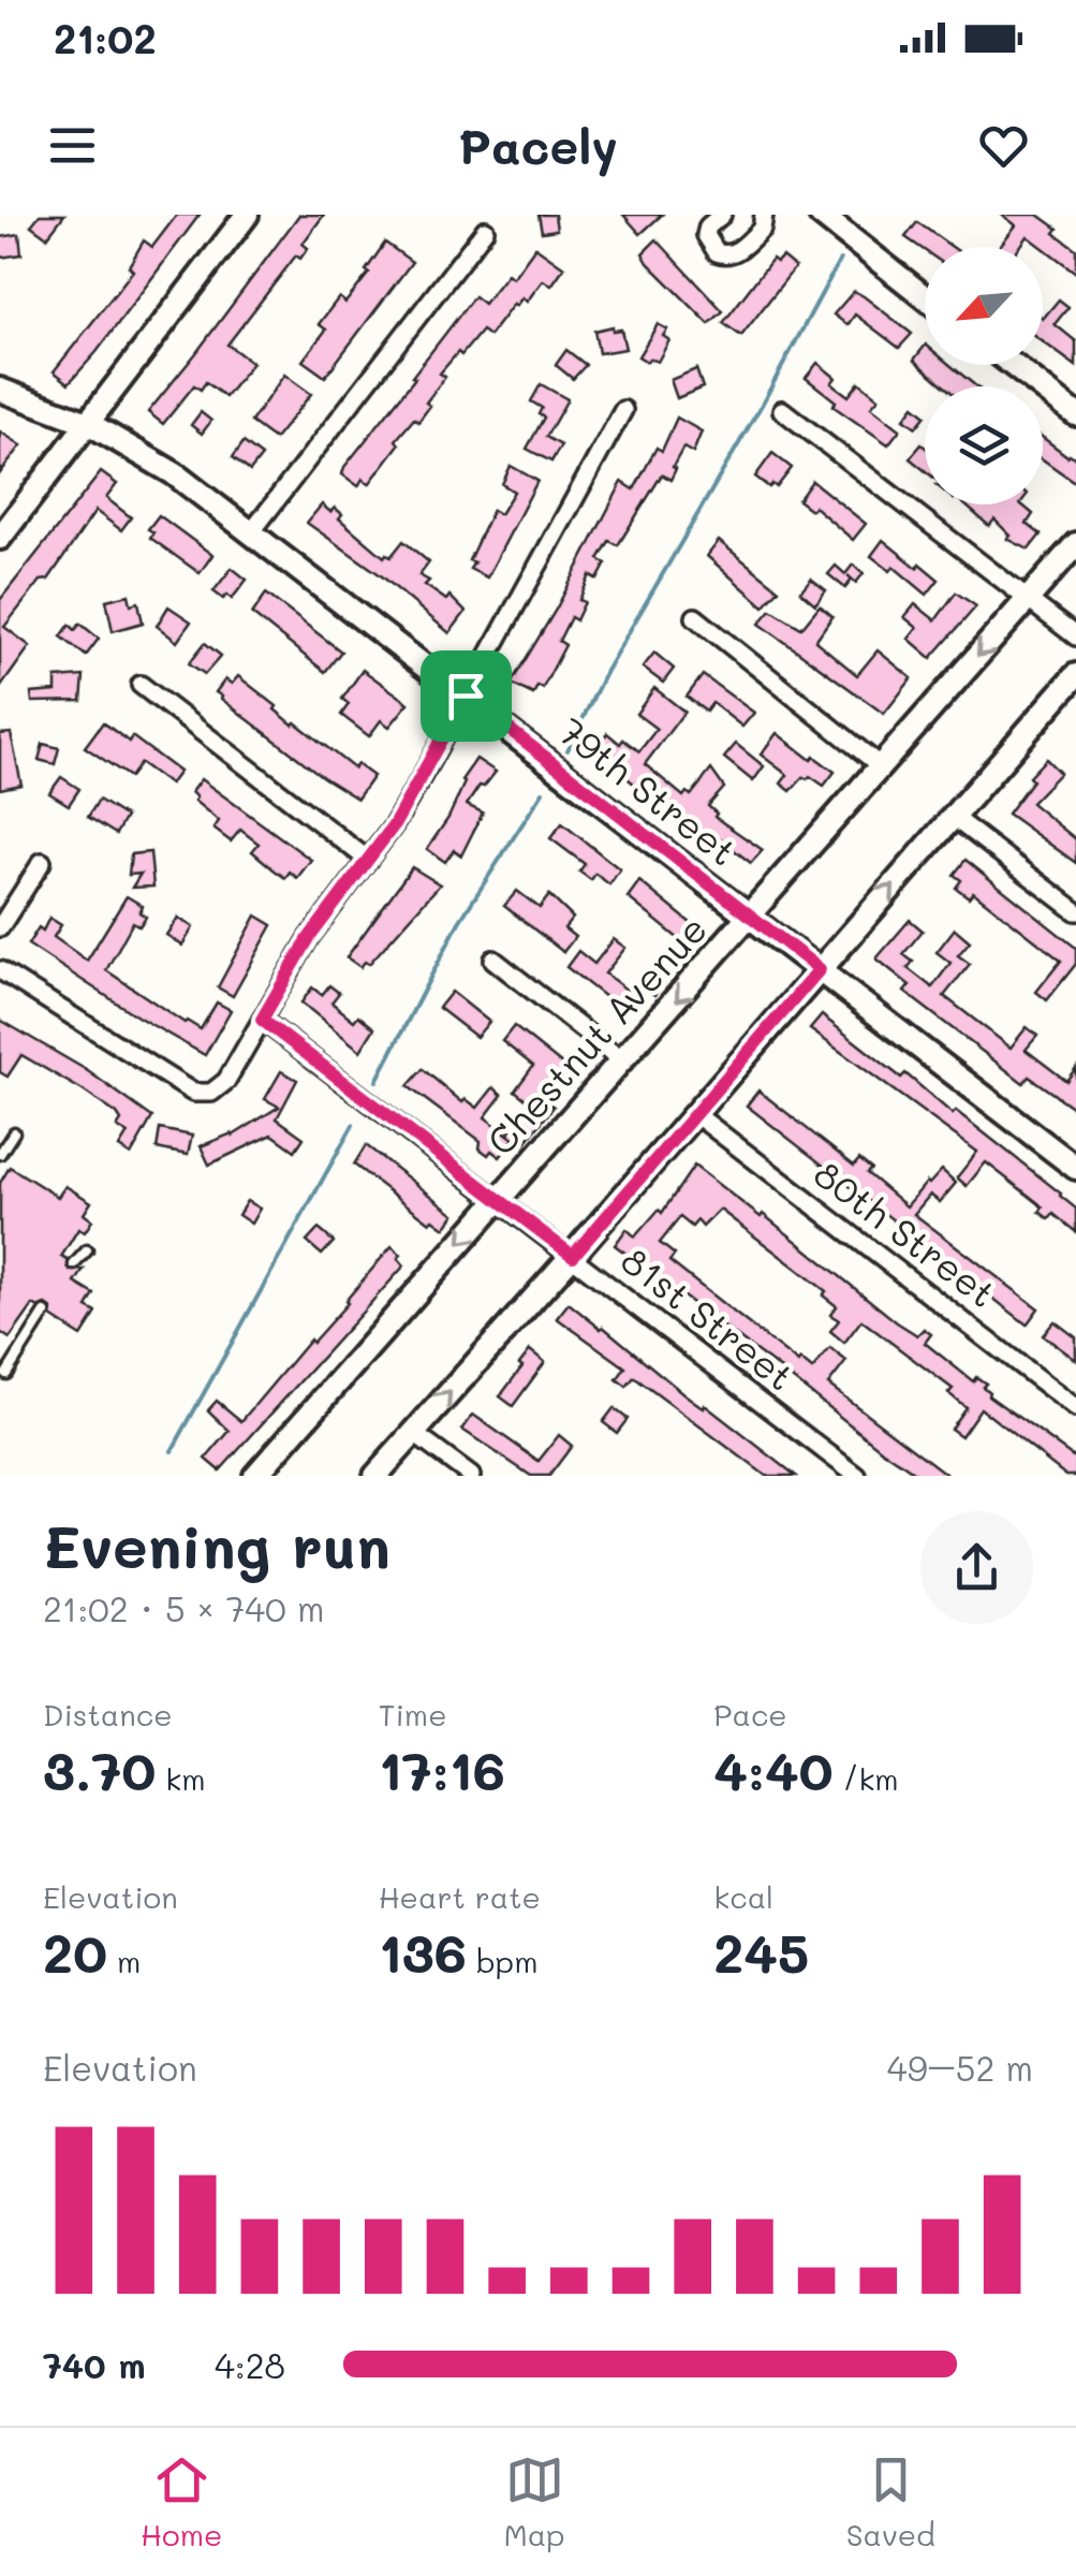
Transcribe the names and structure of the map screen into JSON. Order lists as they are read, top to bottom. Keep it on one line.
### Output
{"streets":{"street":["79th Street","Chestnut Avenue","80th Street","81st Street"]},"crossings":[["79th Street","Chestnut Avenue"],["Chestnut Avenue","81st Street"]],"north":"bottom left","page":{"status":"21:02","header":"Pacely","heading":["Evening run","21:02 · 5 × 740 m"],"stats":[["Distance","3.70 km"],["Time","17:16"],["Pace","4:40 /km"],["Elevation","20 m"],["Heart rate","136 bpm"],["kcal","245"]],"chart":["Elevation","49–52 m"],"list":[{"name":"740 m","note":"4:28"}],"tabs":["Home","Map","Saved"]}}
